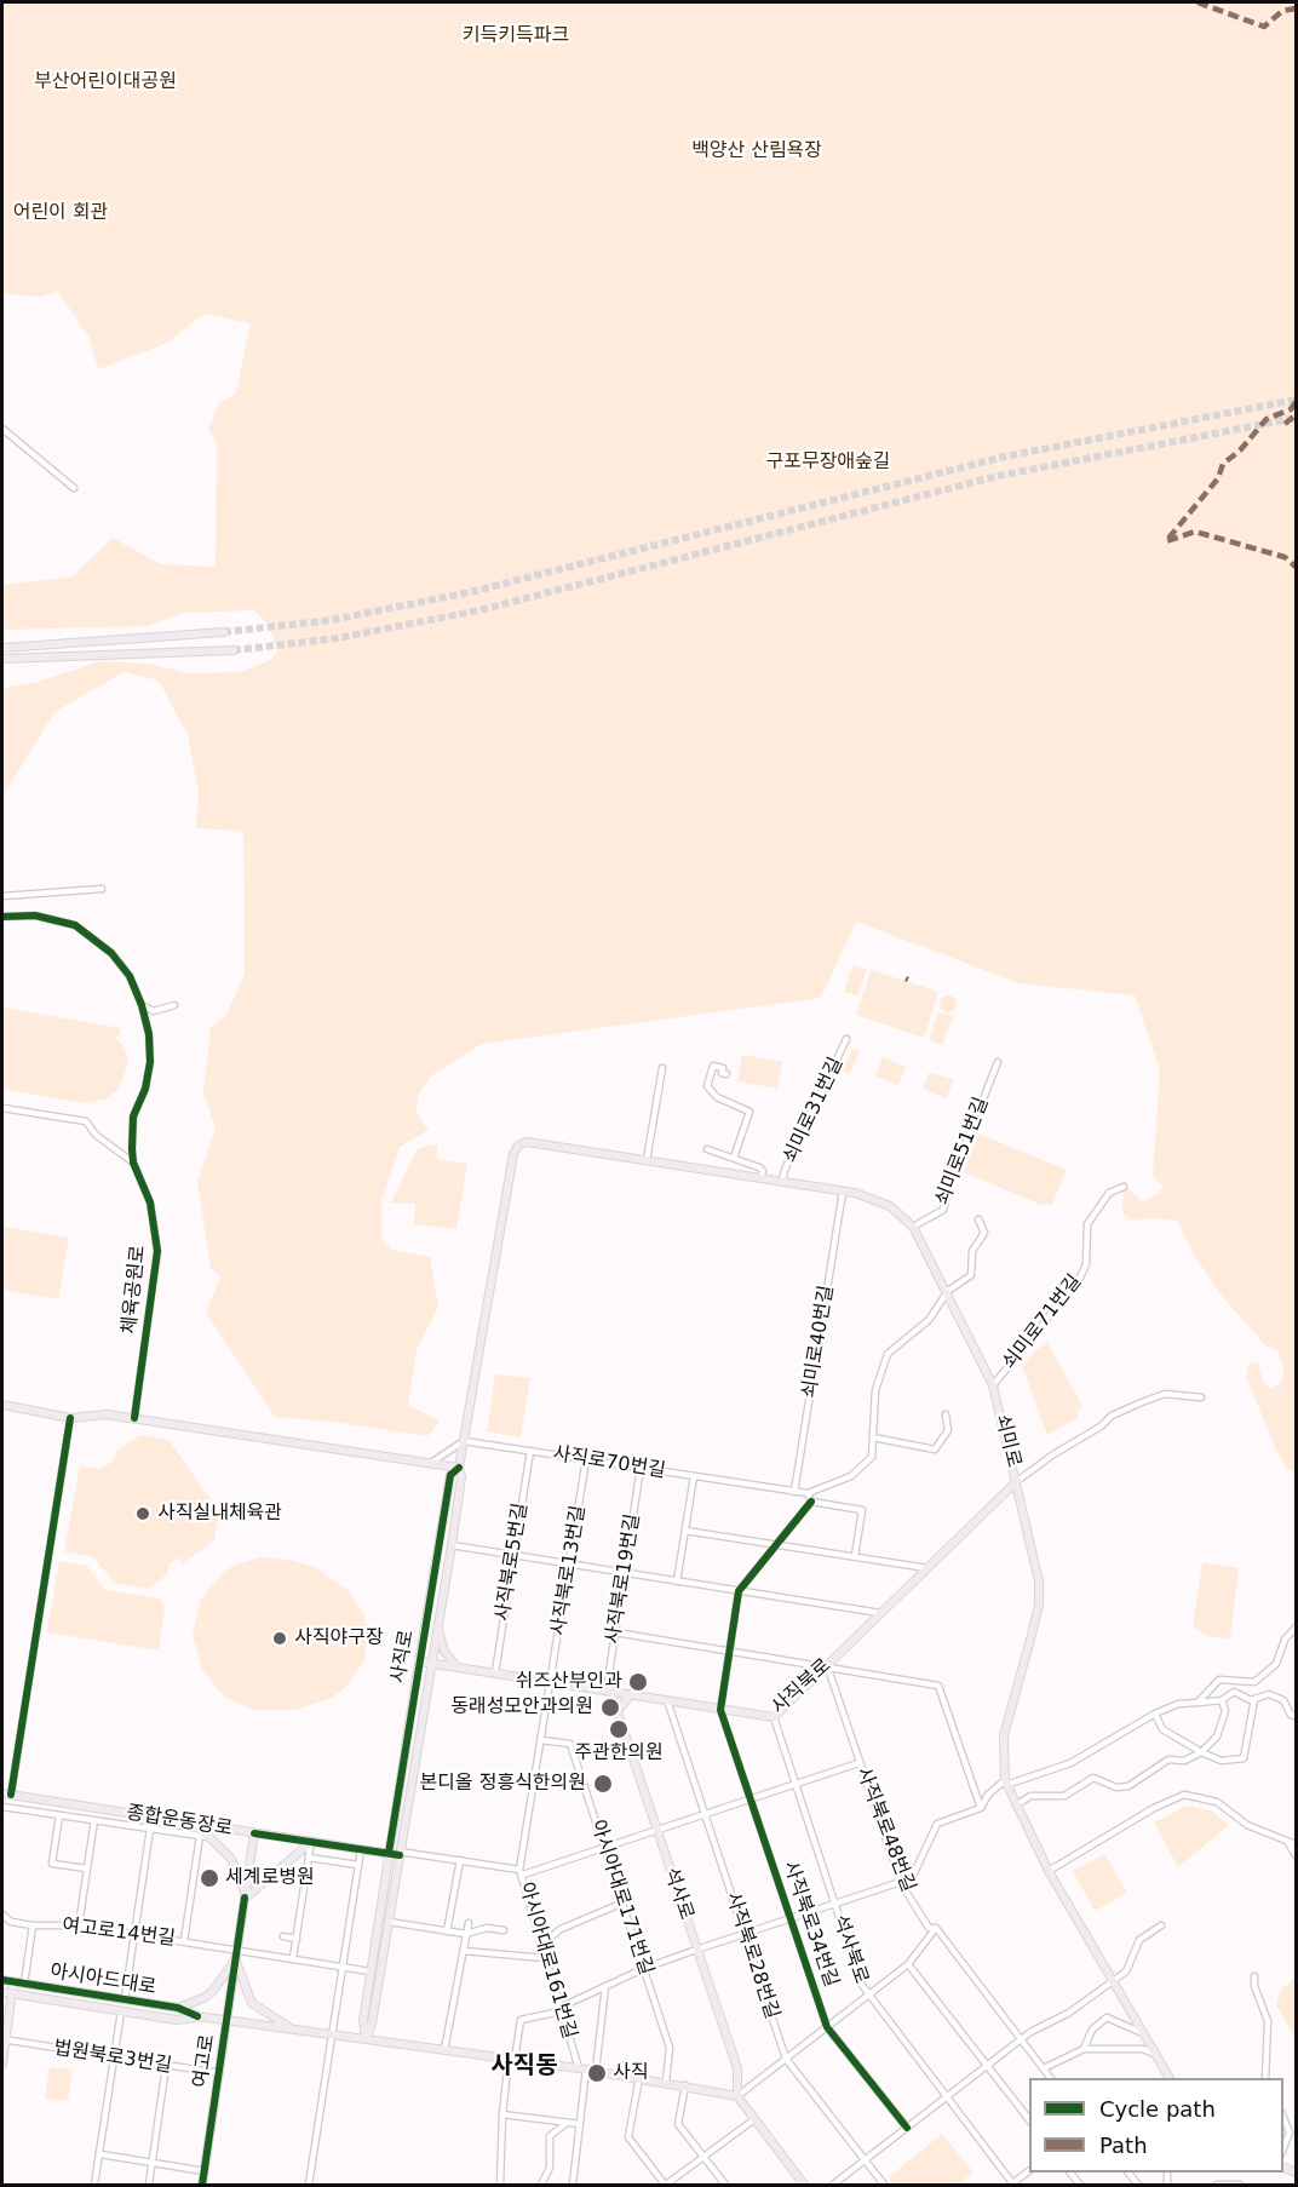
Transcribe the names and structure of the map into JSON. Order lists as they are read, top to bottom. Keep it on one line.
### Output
{"streets":{"main road":["쇠미로","사직로","사직북로","종합운동장로","석사로","아시아드대로","여고로"],"street":["쇠미로31번길","쇠미로51번길","체육공원로","쇠미로71번길","쇠미로40번길","사직로70번길","사직북로5번길","사직북로13번길","사직북로19번길","사직북로48번길","아시아대로171번길","사직북로34번길","여고로14번길","석사북로","사직북로28번길","아시아대로161번길","법원북로3번길"]},"crossings":[["쇠미로31번길","쇠미로"],["쇠미로51번길","쇠미로"],["쇠미로71번길","쇠미로"],["쇠미로40번길","쇠미로"],["쇠미로40번길","사직로70번길"],["쇠미로","사직로"],["쇠미로","사직북로"],["사직로70번길","사직북로5번길"],["사직로70번길","사직북로13번길"],["사직로70번길","사직북로19번길"],["사직로70번길","사직로"],["사직북로5번길","사직북로"],["사직북로13번길","사직북로"],["사직북로13번길","아시아대로161번길"],["사직북로19번길","사직북로"],["사직북로19번길","석사로"],["사직로","사직북로"],["사직로","종합운동장로"],["사직로","여고로14번길"],["사직로","아시아드대로"],["사직북로","사직북로48번길"],["사직북로","석사로"],["사직북로","사직북로34번길"],["사직북로","석사북로"],["사직북로","사직북로28번길"],["사직북로","아시아대로161번길"],["종합운동장로","여고로"],["석사로","아시아드대로"],["아시아대로171번길","아시아대로161번길"],["아시아대로171번길","아시아드대로"],["여고로14번길","여고로"],["아시아대로161번길","아시아드대로"],["아시아드대로","여고로"],["법원북로3번길","여고로"]],"districts":["사직동"],"parks":["키득키득파크","부산어린이대공원","백양산 산림욕장","어린이 회관","구포무장애숲길"],"places":["사직실내체육관","사직야구장","쉬즈산부인과","동래성모안과의원","주관한의원","본디올 정흥식한의원","세계로병원","사직"],"legend":["Cycle path","Path"]}
